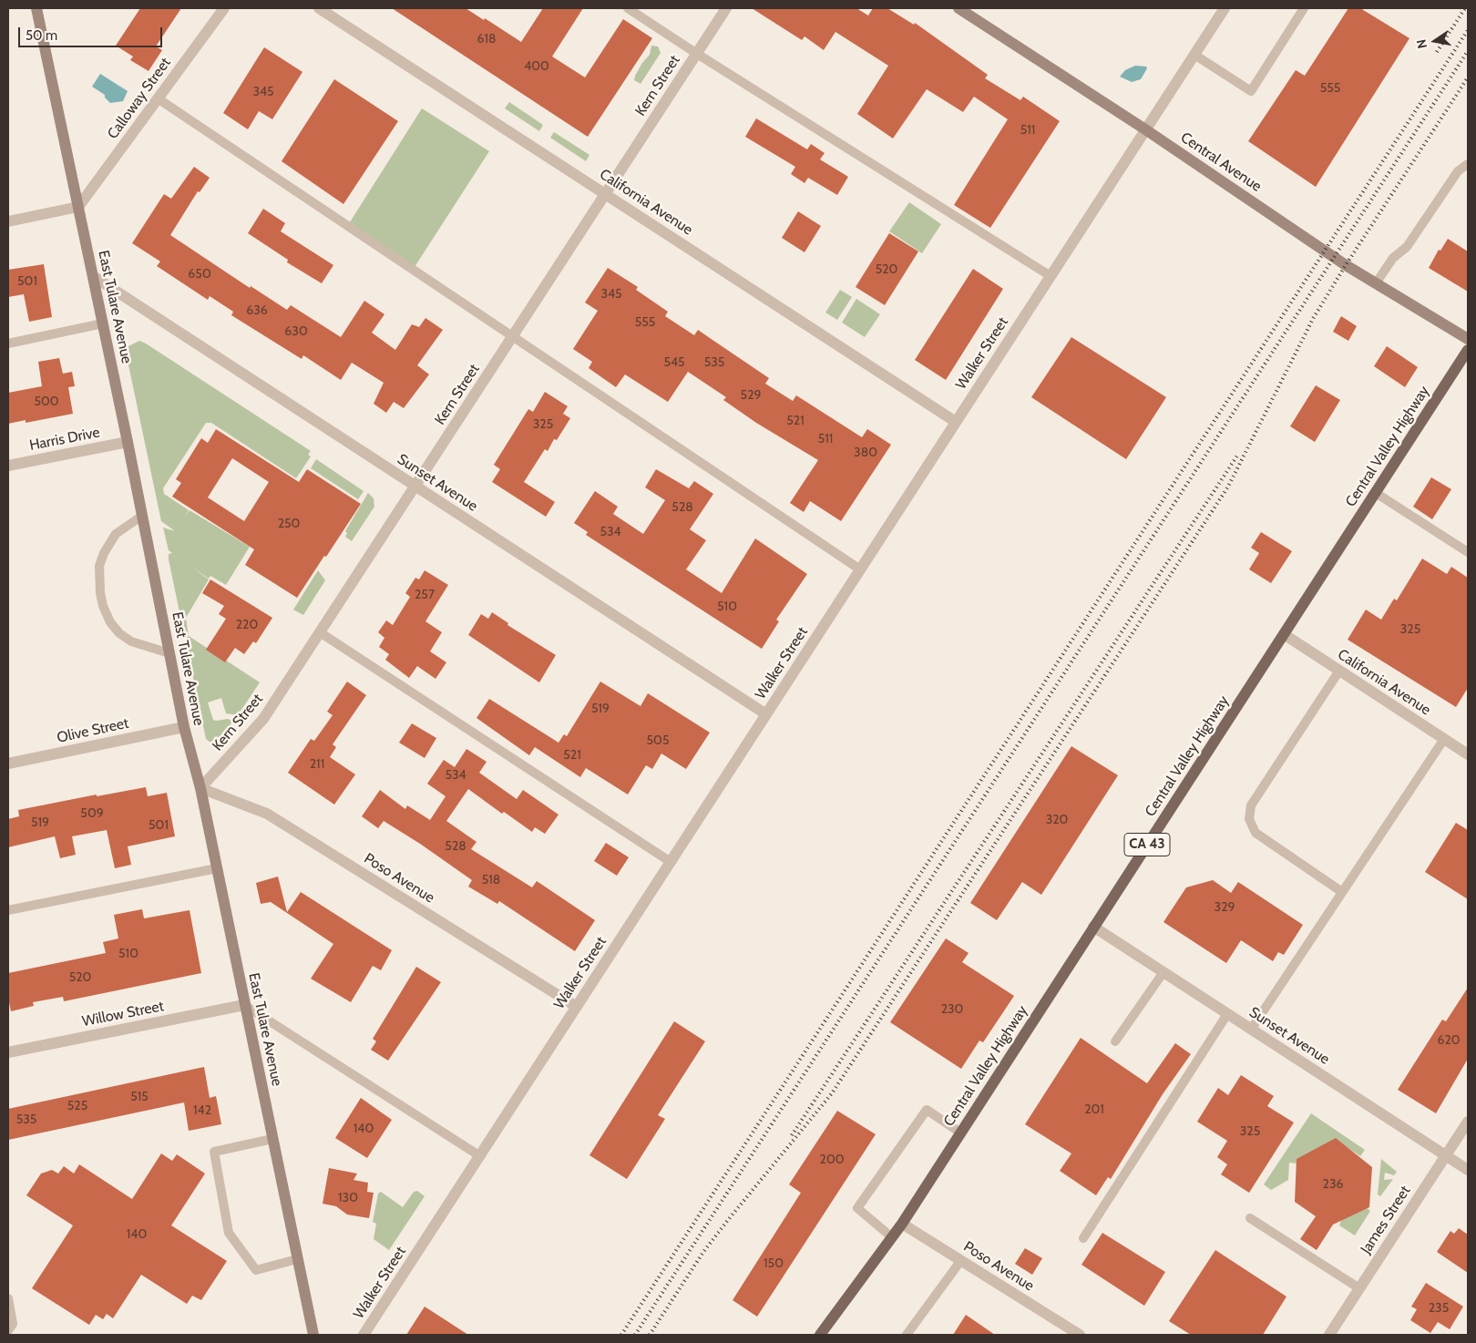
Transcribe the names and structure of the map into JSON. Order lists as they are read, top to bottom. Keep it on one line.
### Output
{"streets":{"main road":["Central Valley Highway","CA 43"],"street":["Kern Street","Calloway Street","Central Avenue","California Avenue","East Tulare Avenue","Walker Street","Harris Drive","Sunset Avenue","Olive Street","Poso Avenue","Willow Street","James Street"]},"crossings":[["Kern Street","California Avenue"],["Kern Street","East Tulare Avenue"],["Kern Street","Sunset Avenue"],["Kern Street","Poso Avenue"],["Calloway Street","East Tulare Avenue"],["Central Avenue","Walker Street"],["California Avenue","Walker Street"],["California Avenue","Central Valley Highway"],["East Tulare Avenue","Harris Drive"],["East Tulare Avenue","Sunset Avenue"],["East Tulare Avenue","Olive Street"],["East Tulare Avenue","Poso Avenue"],["East Tulare Avenue","Willow Street"],["Walker Street","Sunset Avenue"],["Walker Street","Poso Avenue"],["Central Valley Highway","Sunset Avenue"],["Central Valley Highway","Poso Avenue"],["Sunset Avenue","James Street"]],"house_numbers":["618","400","555","345","511","520","650","501","345","636","555","630","545","535","529","500","521","325","511","380","528","250","534","257","510","220","325","519","505","521","211","534","509","320","519","501","528","518","329","510","520","230","620","515","525","201","142","535","140","325","200","236","130","140","150","235"],"scale_bar":"50 m","north":"left"}
